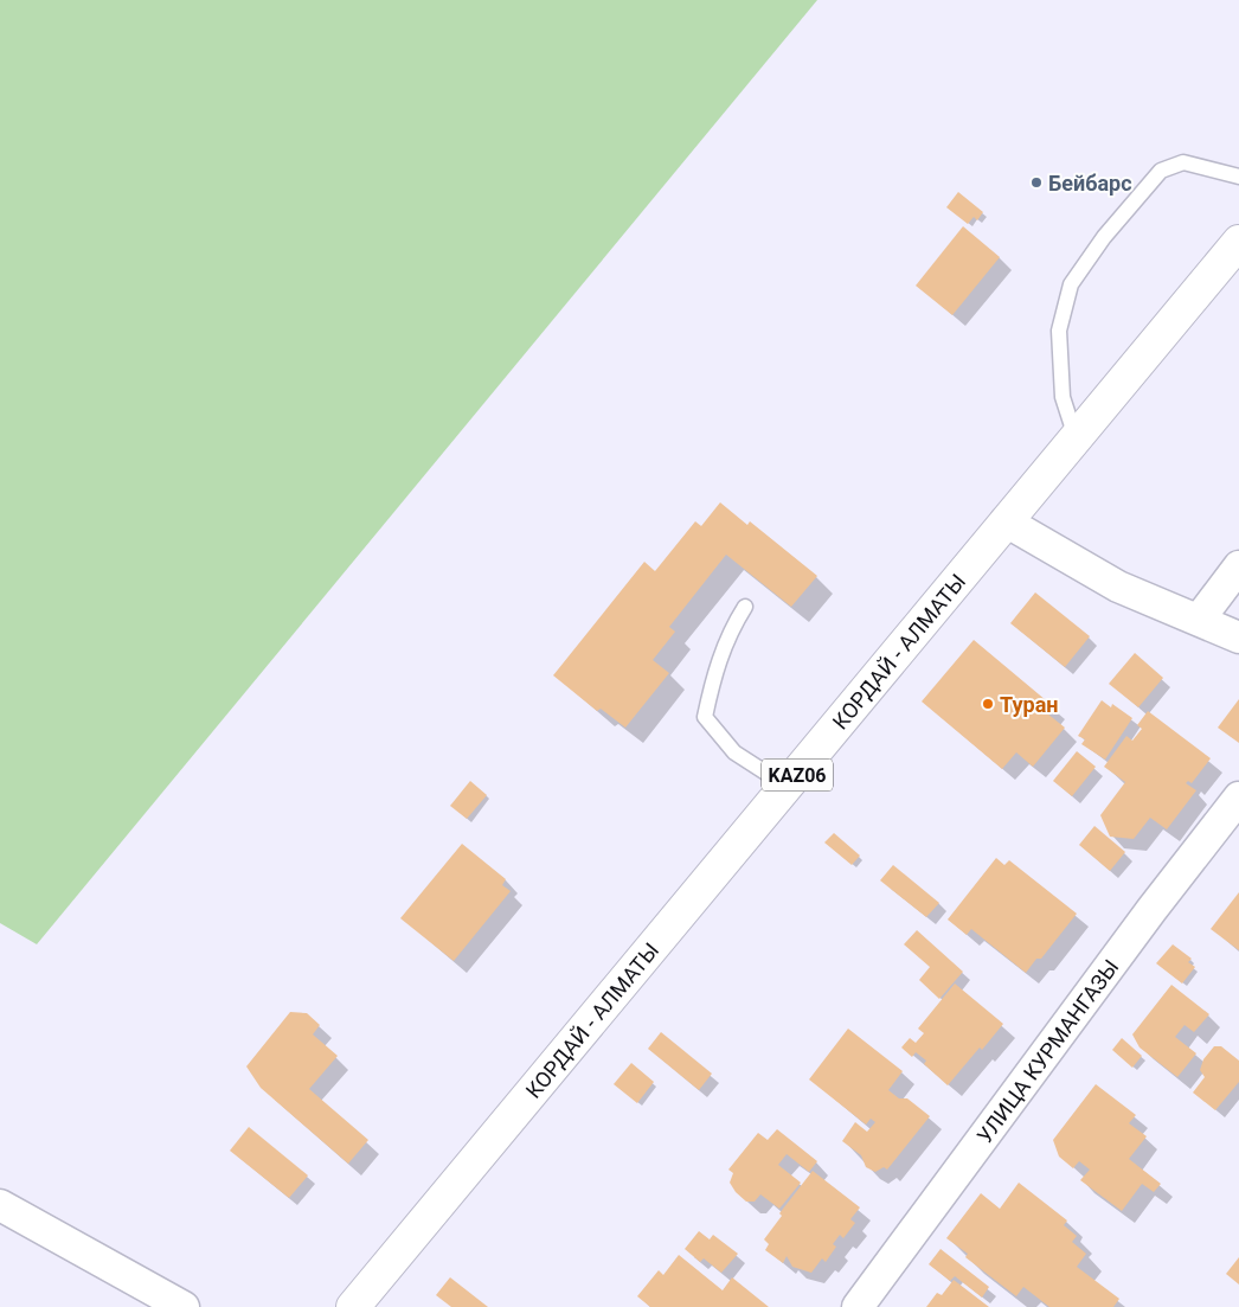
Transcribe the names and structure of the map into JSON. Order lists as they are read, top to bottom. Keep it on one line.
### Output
{"streets":{"highway":["КОРДАЙ - АЛМАТЫ","KAZ06"],"street":["УЛИЦА КУРМАНГАЗЫ"]},"places":["Бейбарс","Туран"]}
